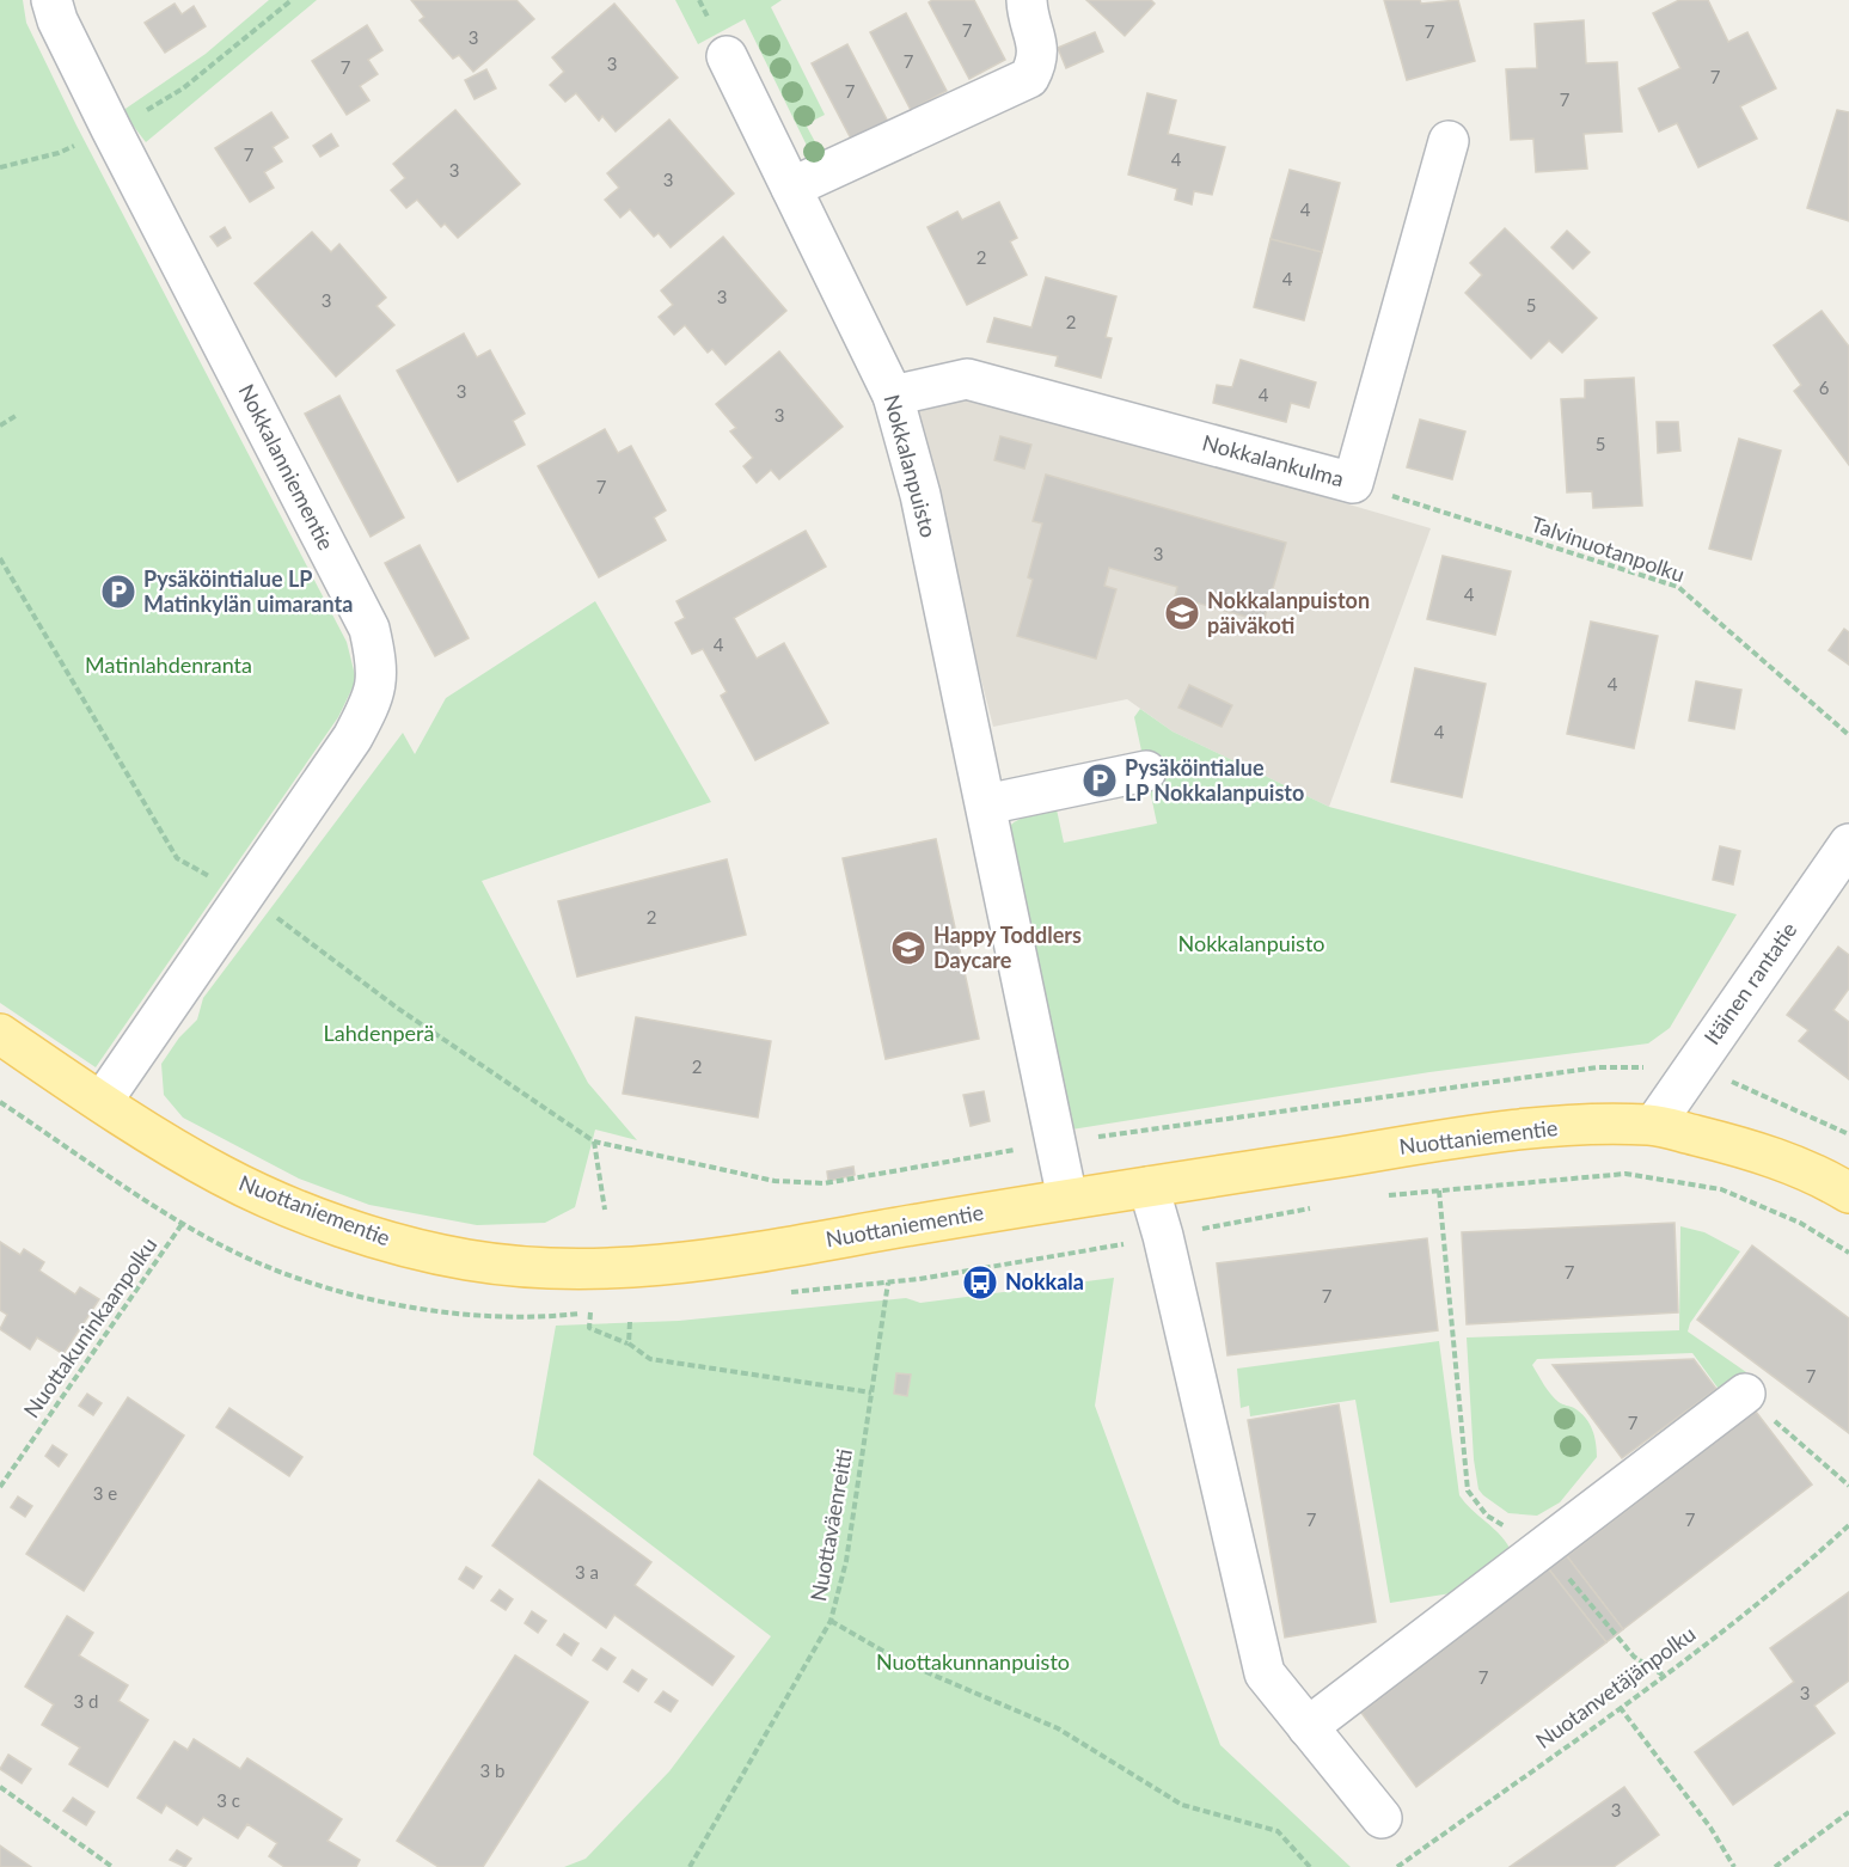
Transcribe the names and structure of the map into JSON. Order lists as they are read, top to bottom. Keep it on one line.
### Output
{"streets":{"main road":["Nuottaniementie"],"street":["Nokkalankulma","Nokkalanpuisto","Nokkalanniementie","Itäinen rantatie"],"path":["Talvinuotanpolku","Nuottakuninkaanpolku","Nuottaväenreitti","Nuotanvetäjänpolku"]},"crossings":[["Nokkalankulma","Nokkalanpuisto"],["Nokkalankulma","Talvinuotanpolku"],["Nokkalanpuisto","Nuottaniementie"],["Nokkalanniementie","Nuottaniementie"],["Itäinen rantatie","Nuottaniementie"]],"parks":["Matinlahdenranta","Nokkalanpuisto","Lahdenperä","Nuottakunnanpuisto"],"places":{"parking":["Pysäköintialue LP Matinkylän uimaranta","Pysäköintialue LP Nokkalanpuisto"],"school or university":["Nokkalanpuiston päiväkoti","Happy Toddlers Daycare"],"bus stop":["Nokkala"]},"house_numbers":["7","7","3","7","3","7","7","7","7","7","4","3","3","4","2","4","3","3","5","2","6","3","4","3","5","7","3","4","4","4","4","2","2","7","7","7","7","3 e","7","7","3 a","7","3","3 d","3 b","3 c","3"]}
